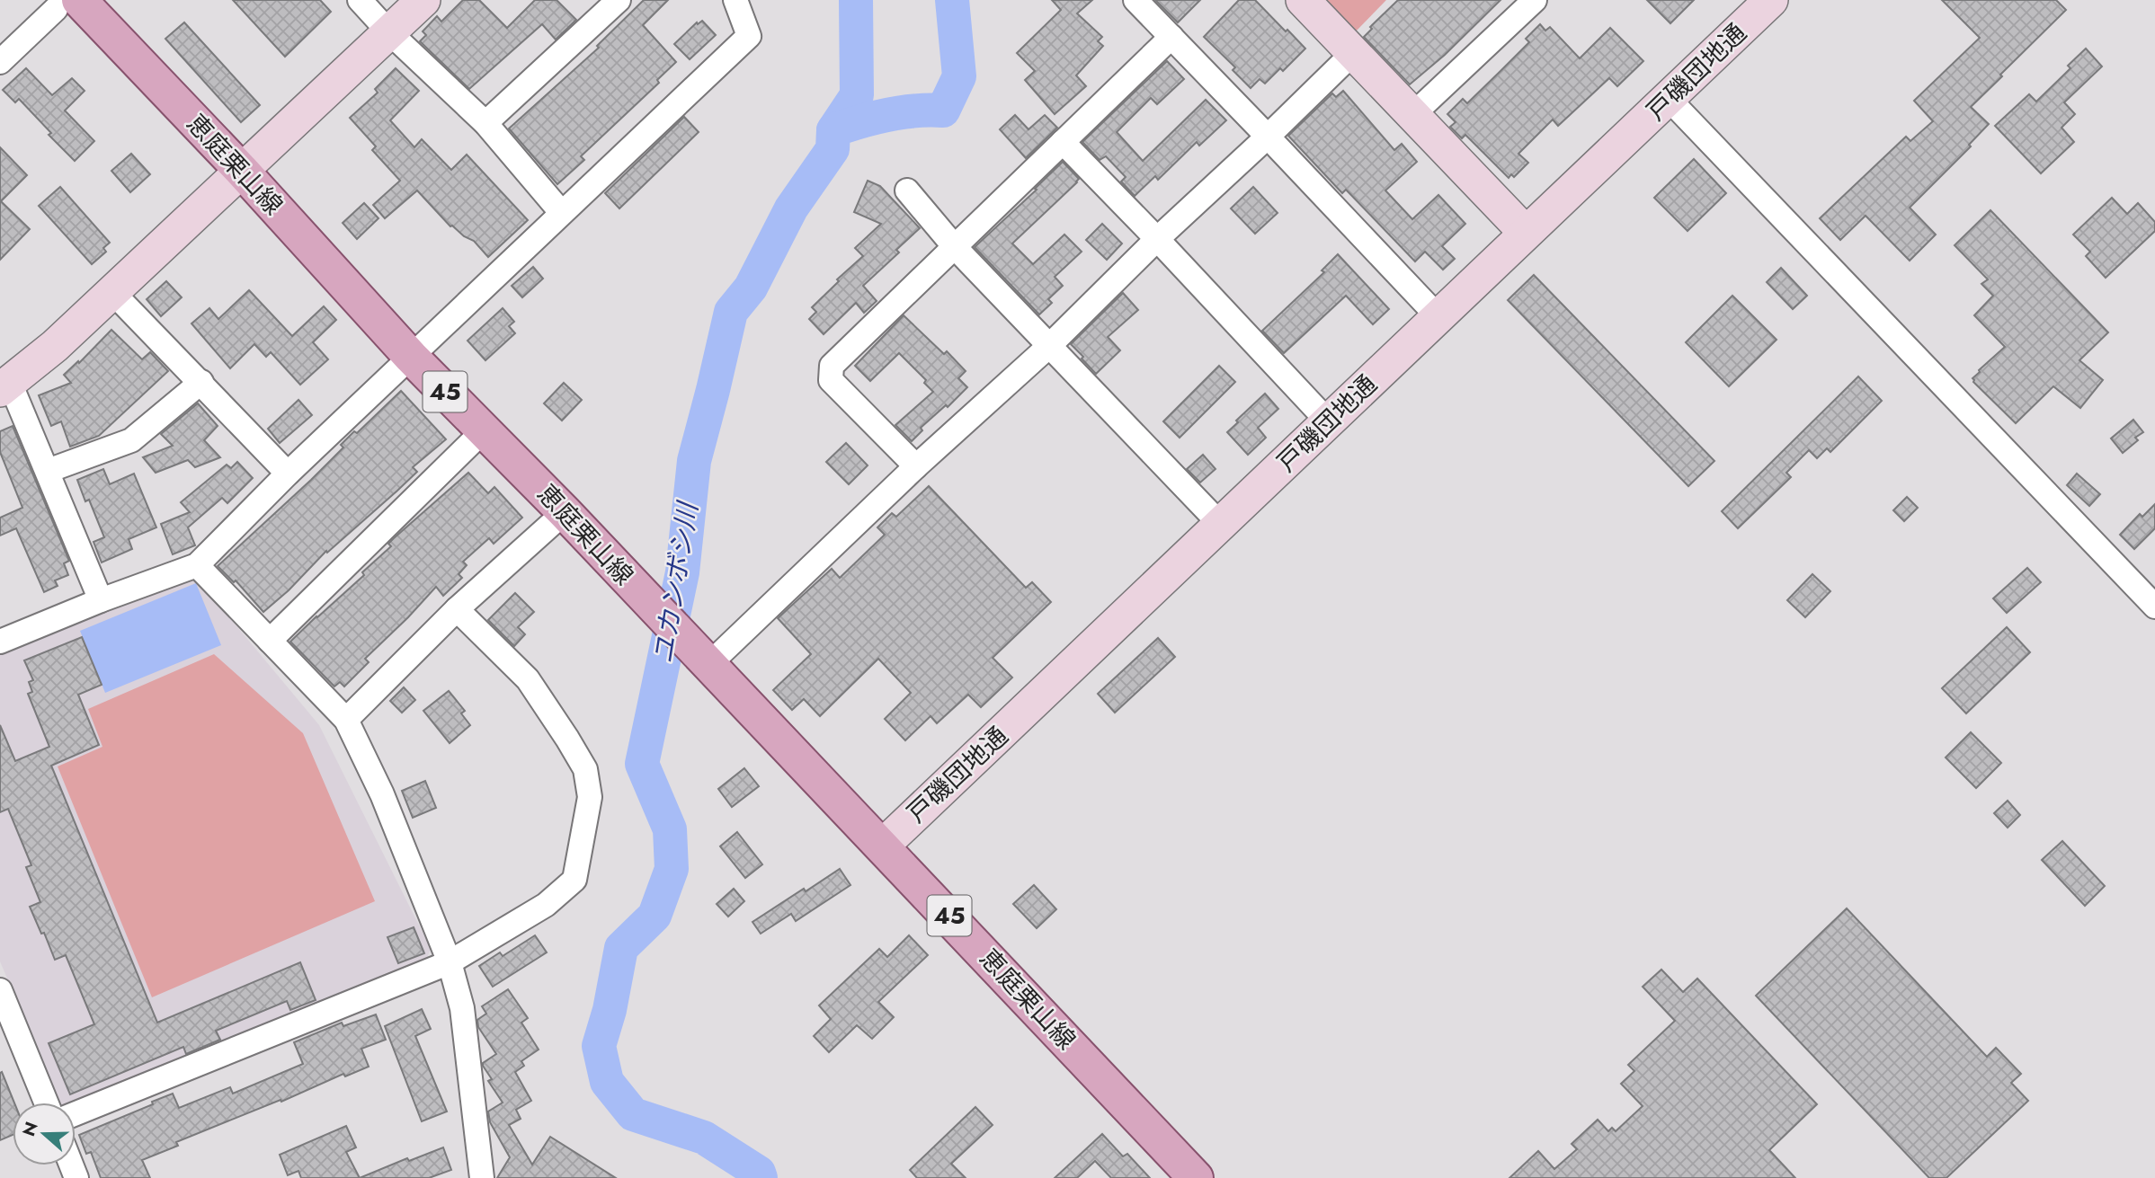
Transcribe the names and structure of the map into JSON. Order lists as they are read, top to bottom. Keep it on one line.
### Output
{"streets":{"main road":["恵庭栗山線","45"],"street":["戸磯団地通"]},"crossings":[["戸磯団地通","恵庭栗山線"]],"water":["ユカンボシ川"],"north":"left"}
